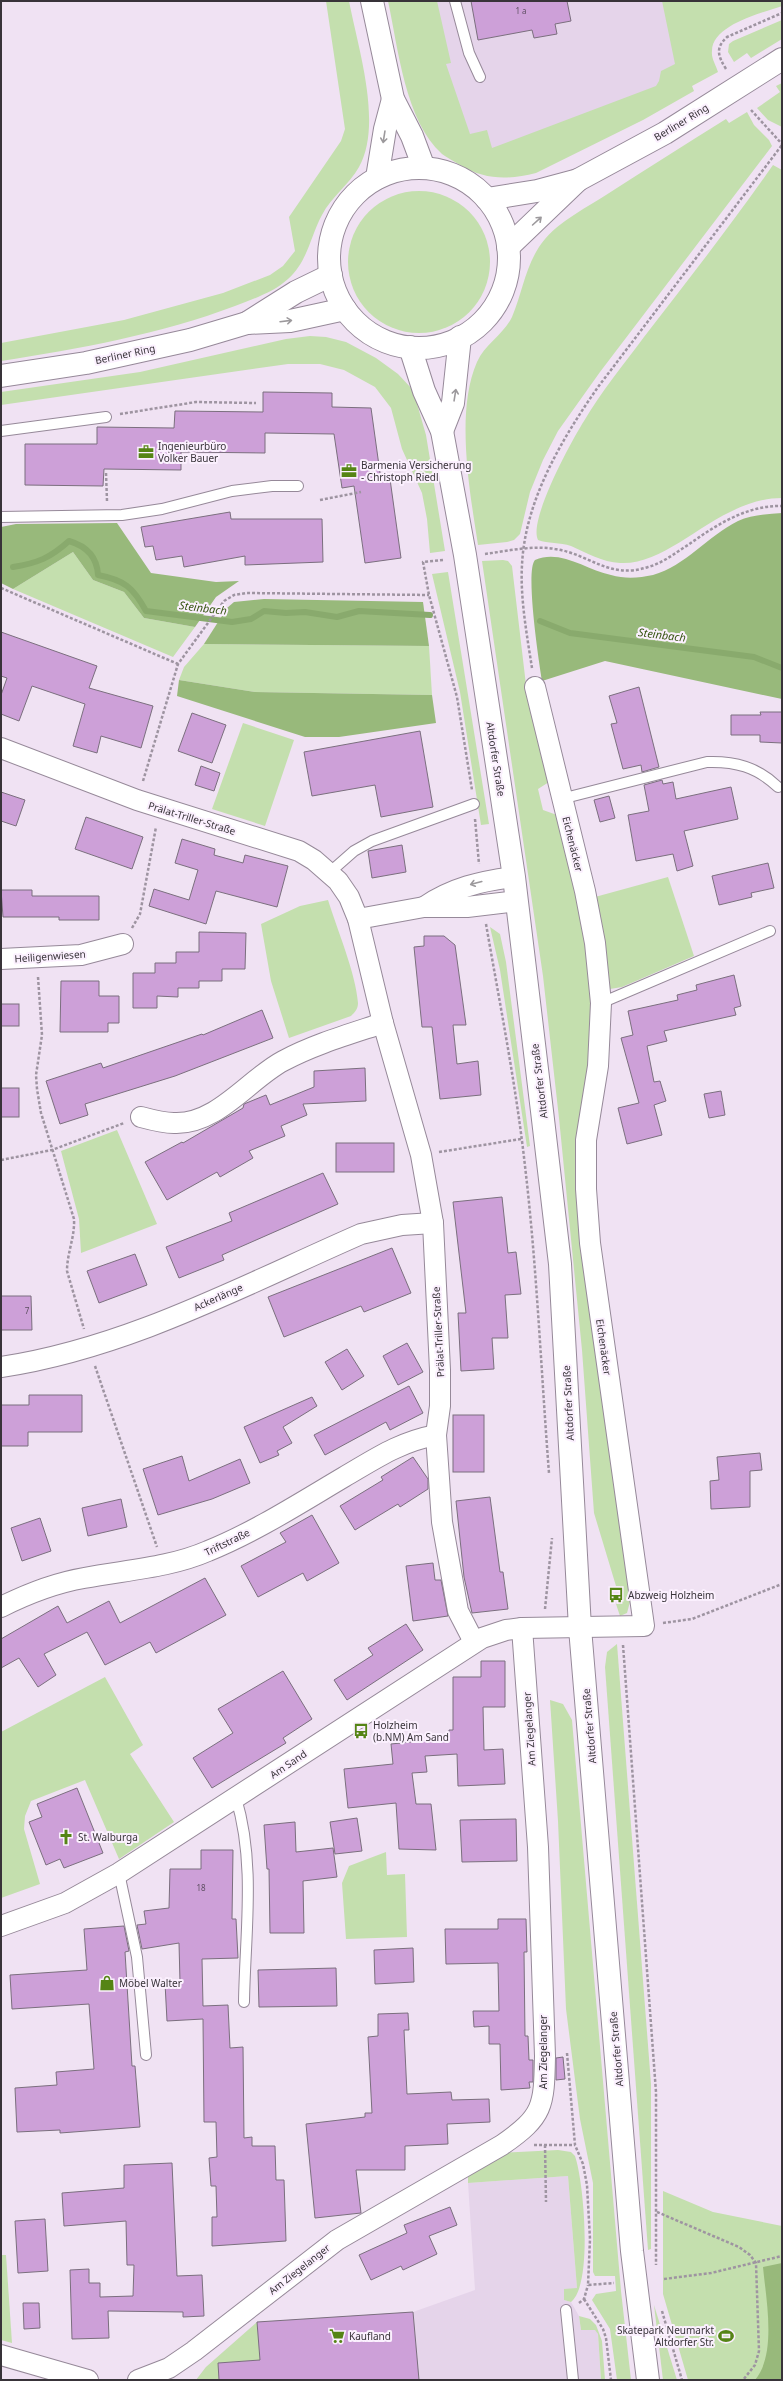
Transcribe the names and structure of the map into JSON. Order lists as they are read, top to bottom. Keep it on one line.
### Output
{"streets":{"main road":["Berliner Ring","Altdorfer Straße"],"street":["Prälat-Triller-Straße","Eichenäcker","Heiligenwiesen","Ackerlänge","Triftstraße","Am Ziegelanger","Am Sand"]},"crossings":[["Altdorfer Straße","Am Sand"],["Prälat-Triller-Straße","Ackerlänge"],["Prälat-Triller-Straße","Triftstraße"],["Prälat-Triller-Straße","Am Sand"],["Am Ziegelanger","Am Sand"]],"water":["Steinbach"],"places":{"office":["Ingenieurbüro Volker Bauer","Barmenia Versicherung - Christoph Riedl"],"bus stop":["Abzweig Holzheim","Holzheim (b.NM) Am Sand"],"church":["St. Walburga"],"shop":["Möbel Walter"],"supermarket":["Kaufland"],"sports":["Skatepark Neumarkt Altdorfer Str."]},"house_numbers":["1 a","7","18"]}
